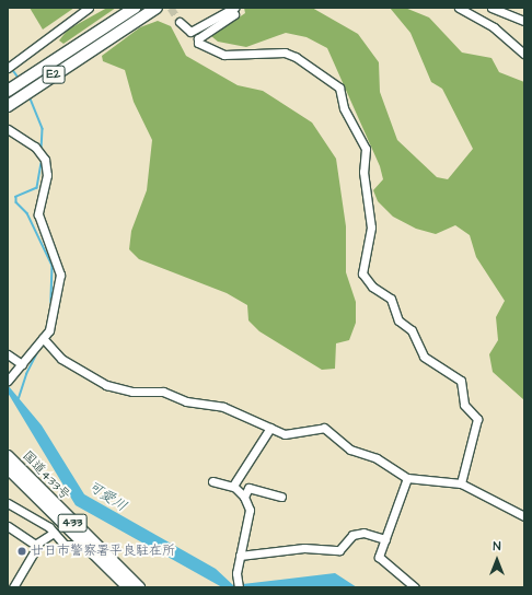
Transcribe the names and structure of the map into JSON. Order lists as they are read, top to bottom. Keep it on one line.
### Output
{"streets":{"highway":["E2","国道433号","433"]},"water":["可愛川"],"places":["廿日市警察署平良駐在所"],"north":"top"}
